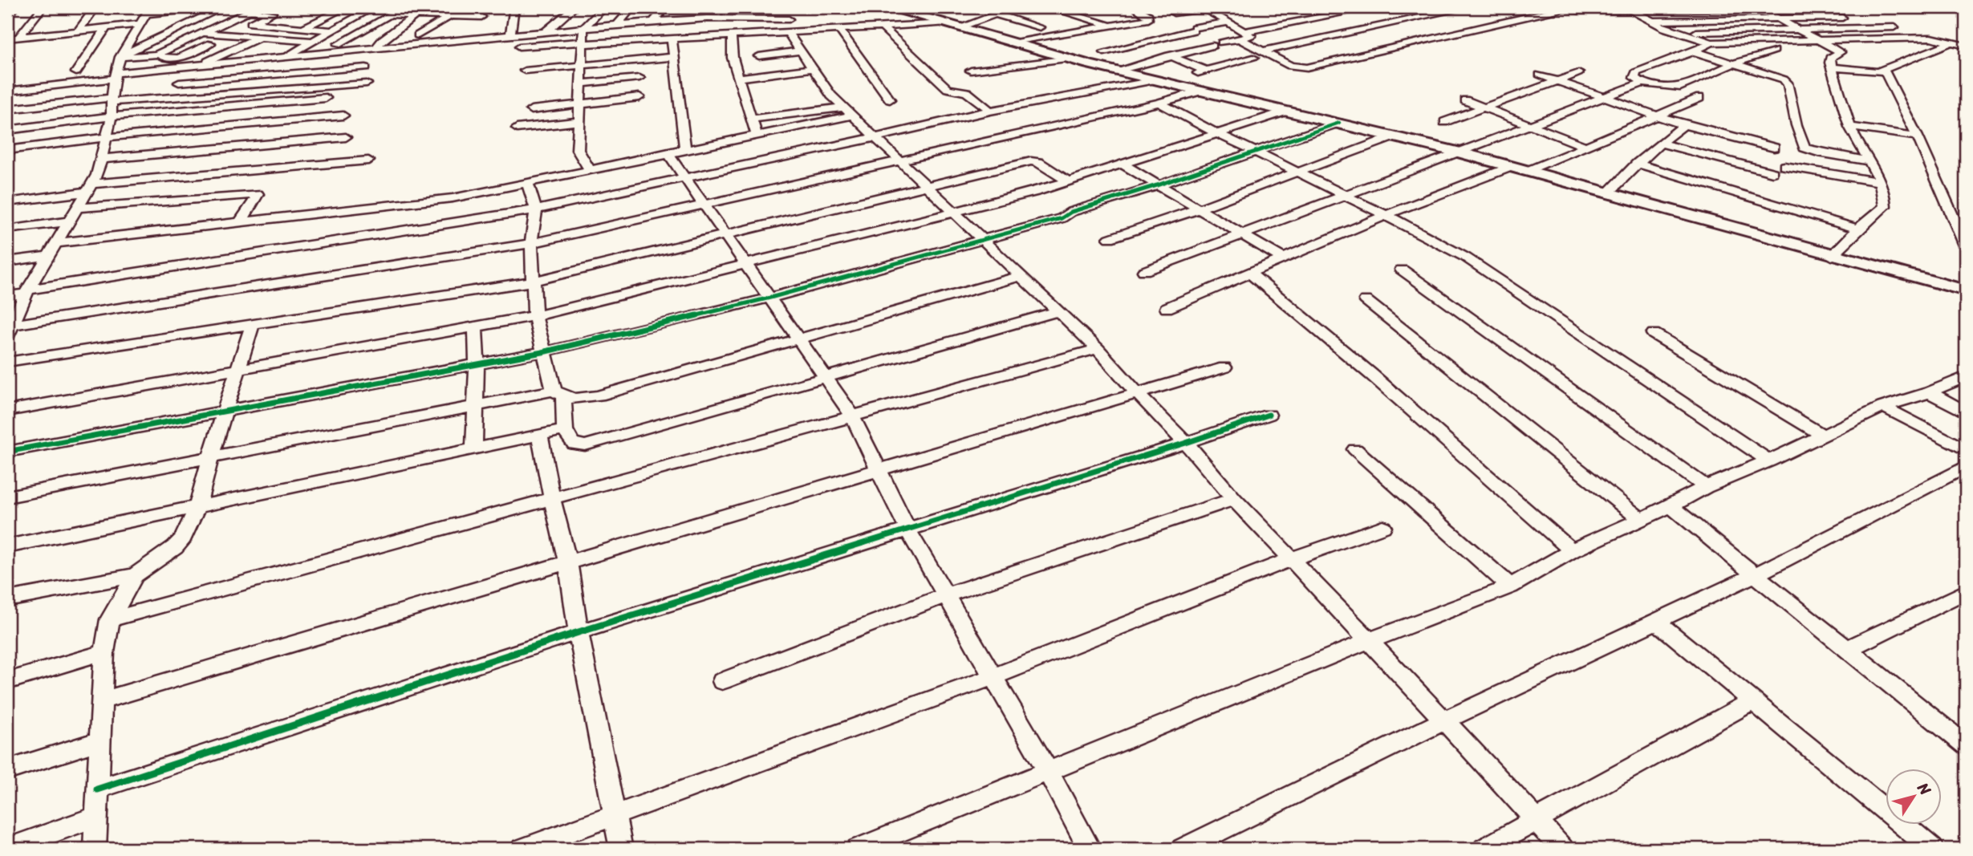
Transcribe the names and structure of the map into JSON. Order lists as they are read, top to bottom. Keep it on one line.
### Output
{"north":"top right"}
